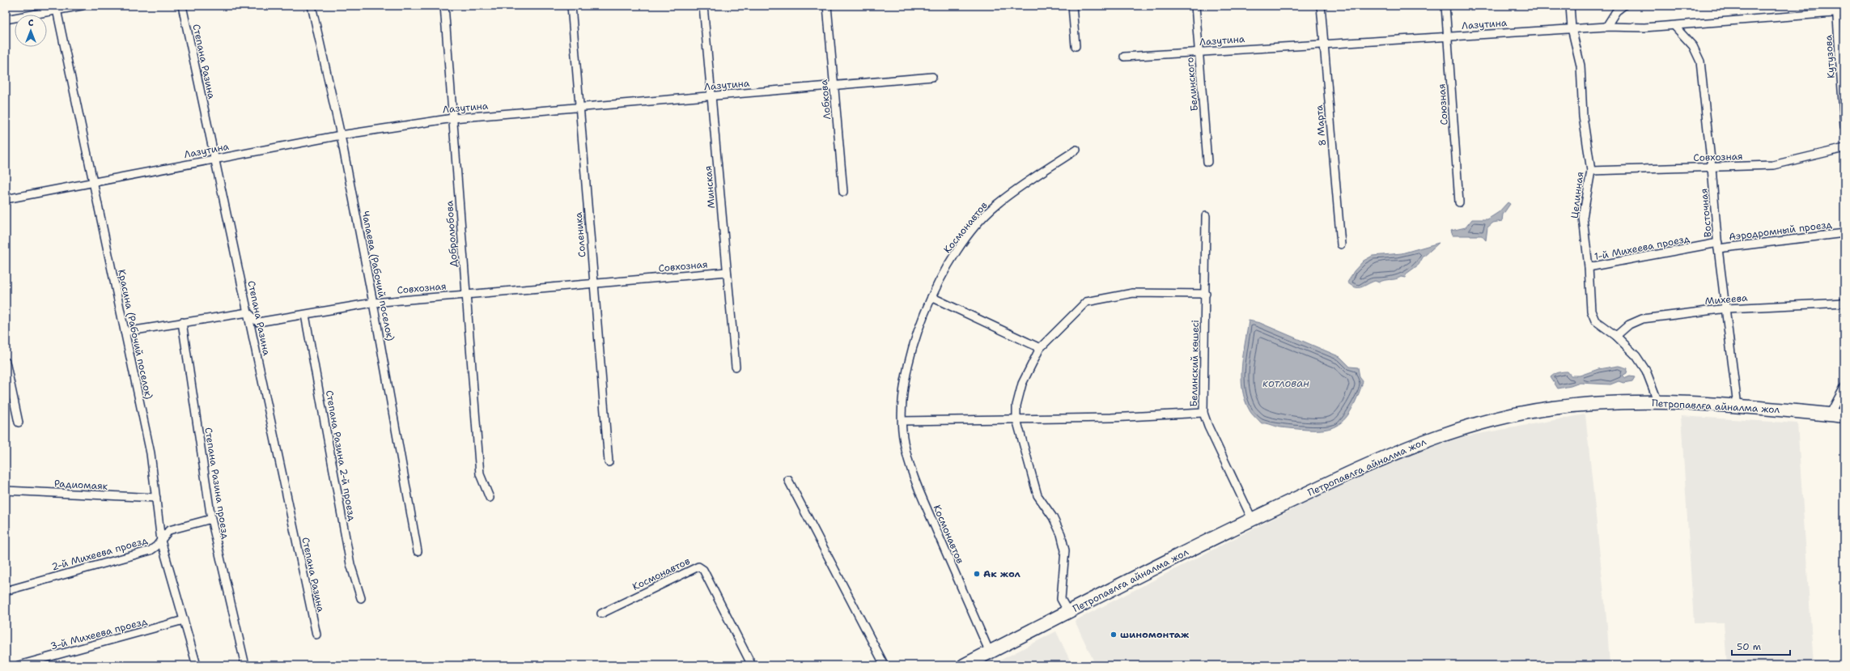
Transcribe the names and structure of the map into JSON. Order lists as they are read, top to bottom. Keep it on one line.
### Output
{"streets":{"highway":["Петропавлға айналма жол"],"street":["Лазутина","Кутузова","Степана Разина","Белинского","Лобкова","Союзная","8 Марта","Совхозная","Минская","Целинная","Восточная","Космонавтов","Аэродромный проезд","Добролюбова","Соленика","1-й Михеева проезд","Чапаева (Рабочий поселок)","Михеева","Красина (Рабочий поселок)","Белинский көшесі","Степана Разина 2-й проезд","Степана Разина проезд","Радиомаяк","2-й Михеева проезд","3-й Михеева проезд"]},"crossings":[["Лазутина","Кутузова"],["Лазутина","Степана Разина"],["Лазутина","Белинского"],["Лазутина","Лобкова"],["Лазутина","Союзная"],["Лазутина","8 Марта"],["Лазутина","Минская"],["Лазутина","Целинная"],["Лазутина","Восточная"],["Лазутина","Добролюбова"],["Лазутина","Соленика"],["Лазутина","Чапаева (Рабочий поселок)"],["Лазутина","Красина (Рабочий поселок)"],["Степана Разина","Совхозная"],["Совхозная","Минская"],["Совхозная","Целинная"],["Совхозная","Восточная"],["Совхозная","Добролюбова"],["Совхозная","Соленика"],["Совхозная","Чапаева (Рабочий поселок)"],["Совхозная","Степана Разина 2-й проезд"],["Целинная","1-й Михеева проезд"],["Целинная","Михеева"],["Целинная","Петропавлға айналма жол"],["Восточная","Аэродромный проезд"],["Восточная","1-й Михеева проезд"],["Восточная","Михеева"],["Восточная","Петропавлға айналма жол"],["Космонавтов","Петропавлға айналма жол"],["Аэродромный проезд","1-й Михеева проезд"],["Красина (Рабочий поселок)","Радиомаяк"],["Красина (Рабочий поселок)","2-й Михеева проезд"],["Красина (Рабочий поселок)","3-й Михеева проезд"],["Белинский көшесі","Петропавлға айналма жол"],["Степана Разина проезд","2-й Михеева проезд"]],"water":["котлован"],"places":["Ак жол","шиномонтаж"],"scale_bar":"50 m","north":"top"}
